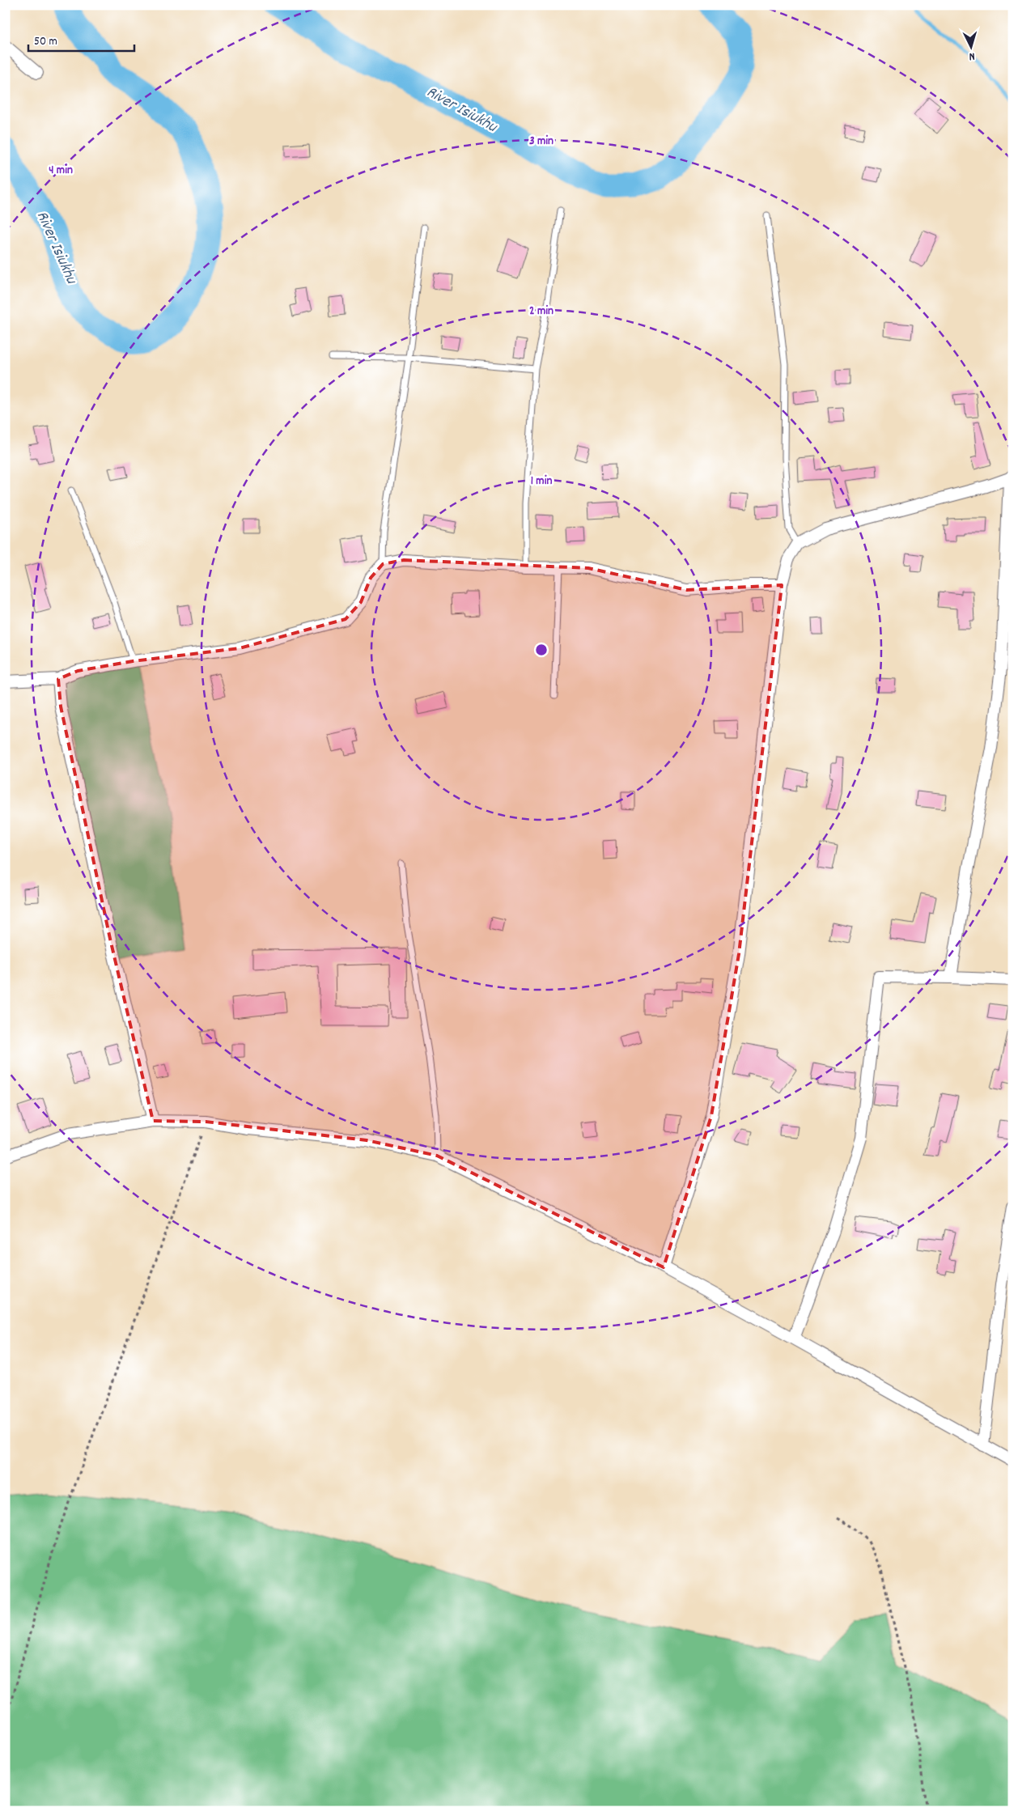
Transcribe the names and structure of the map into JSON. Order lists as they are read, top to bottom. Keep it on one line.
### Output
{"water":["River Isiukhu"],"scale_bar":"50 m","north":"bottom","rings":["3 min","4 min","2 min","1 min"]}
